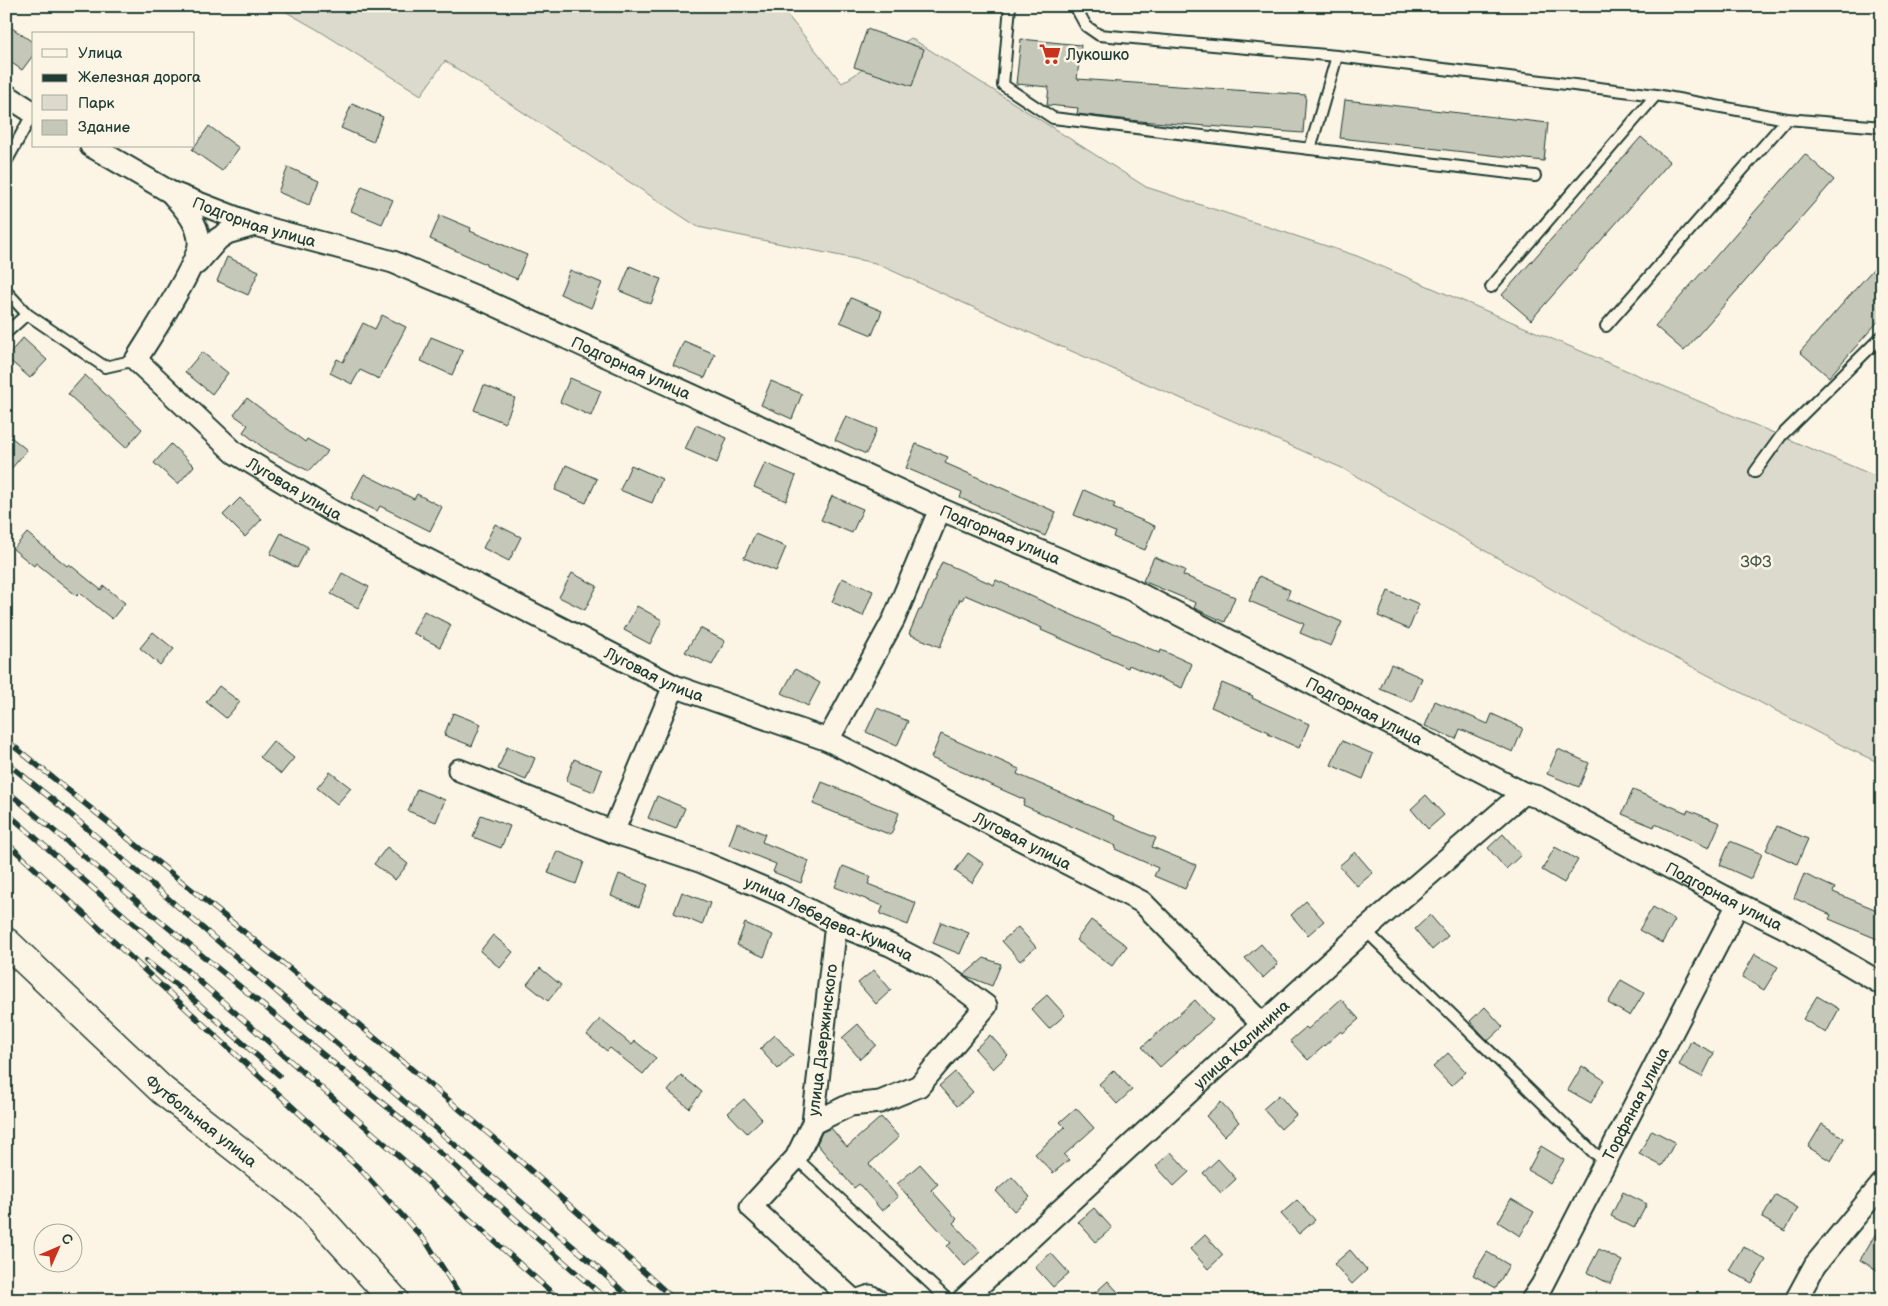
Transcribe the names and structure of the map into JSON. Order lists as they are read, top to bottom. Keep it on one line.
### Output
{"streets":{"street":["Подгорная улица","Луговая улица","улица Лебедева-Кумача","улица Дзержинского","улица Калинина","Торфяная улица","Футбольная улица"]},"crossings":[["Подгорная улица","улица Калинина"],["Подгорная улица","Торфяная улица"],["Луговая улица","улица Калинина"],["улица Лебедева-Кумача","улица Дзержинского"]],"parks":["ЗФЗ"],"places":{"supermarket":["Лукошко"]},"legend":["Улица","Железная дорога","Парк","Здание"],"north":"top right"}
